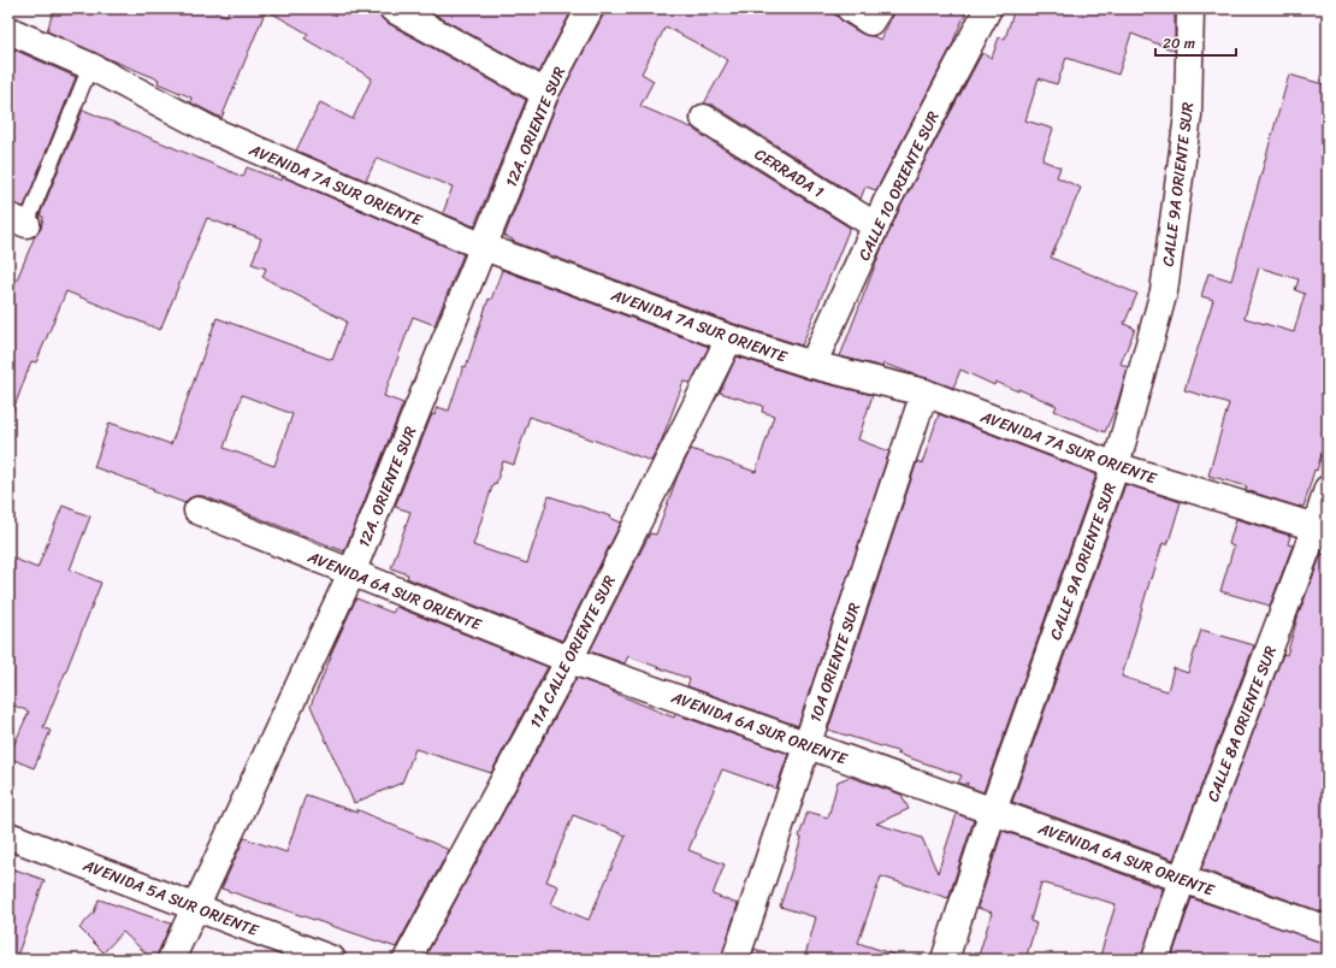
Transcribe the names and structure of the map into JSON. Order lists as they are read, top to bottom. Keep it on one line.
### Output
{"streets":{"street":["12A. ORIENTE SUR","CERRADA 1","AVENIDA 7A SUR ORIENTE","CALLE 9A ORIENTE SUR","CALLE 10 ORIENTE SUR","AVENIDA 6A SUR ORIENTE","11A CALLE ORIENTE SUR","10A ORIENTE SUR","CALLE 8A ORIENTE SUR","AVENIDA 5A SUR ORIENTE"]},"crossings":[["12A. ORIENTE SUR","AVENIDA 7A SUR ORIENTE"],["12A. ORIENTE SUR","AVENIDA 6A SUR ORIENTE"],["12A. ORIENTE SUR","AVENIDA 5A SUR ORIENTE"],["CERRADA 1","CALLE 10 ORIENTE SUR"],["AVENIDA 7A SUR ORIENTE","CALLE 9A ORIENTE SUR"],["AVENIDA 7A SUR ORIENTE","CALLE 10 ORIENTE SUR"],["AVENIDA 7A SUR ORIENTE","11A CALLE ORIENTE SUR"],["AVENIDA 7A SUR ORIENTE","10A ORIENTE SUR"],["AVENIDA 7A SUR ORIENTE","CALLE 8A ORIENTE SUR"],["CALLE 9A ORIENTE SUR","AVENIDA 6A SUR ORIENTE"],["AVENIDA 6A SUR ORIENTE","11A CALLE ORIENTE SUR"],["AVENIDA 6A SUR ORIENTE","10A ORIENTE SUR"],["AVENIDA 6A SUR ORIENTE","CALLE 8A ORIENTE SUR"]],"scale_bar":"20 m"}
